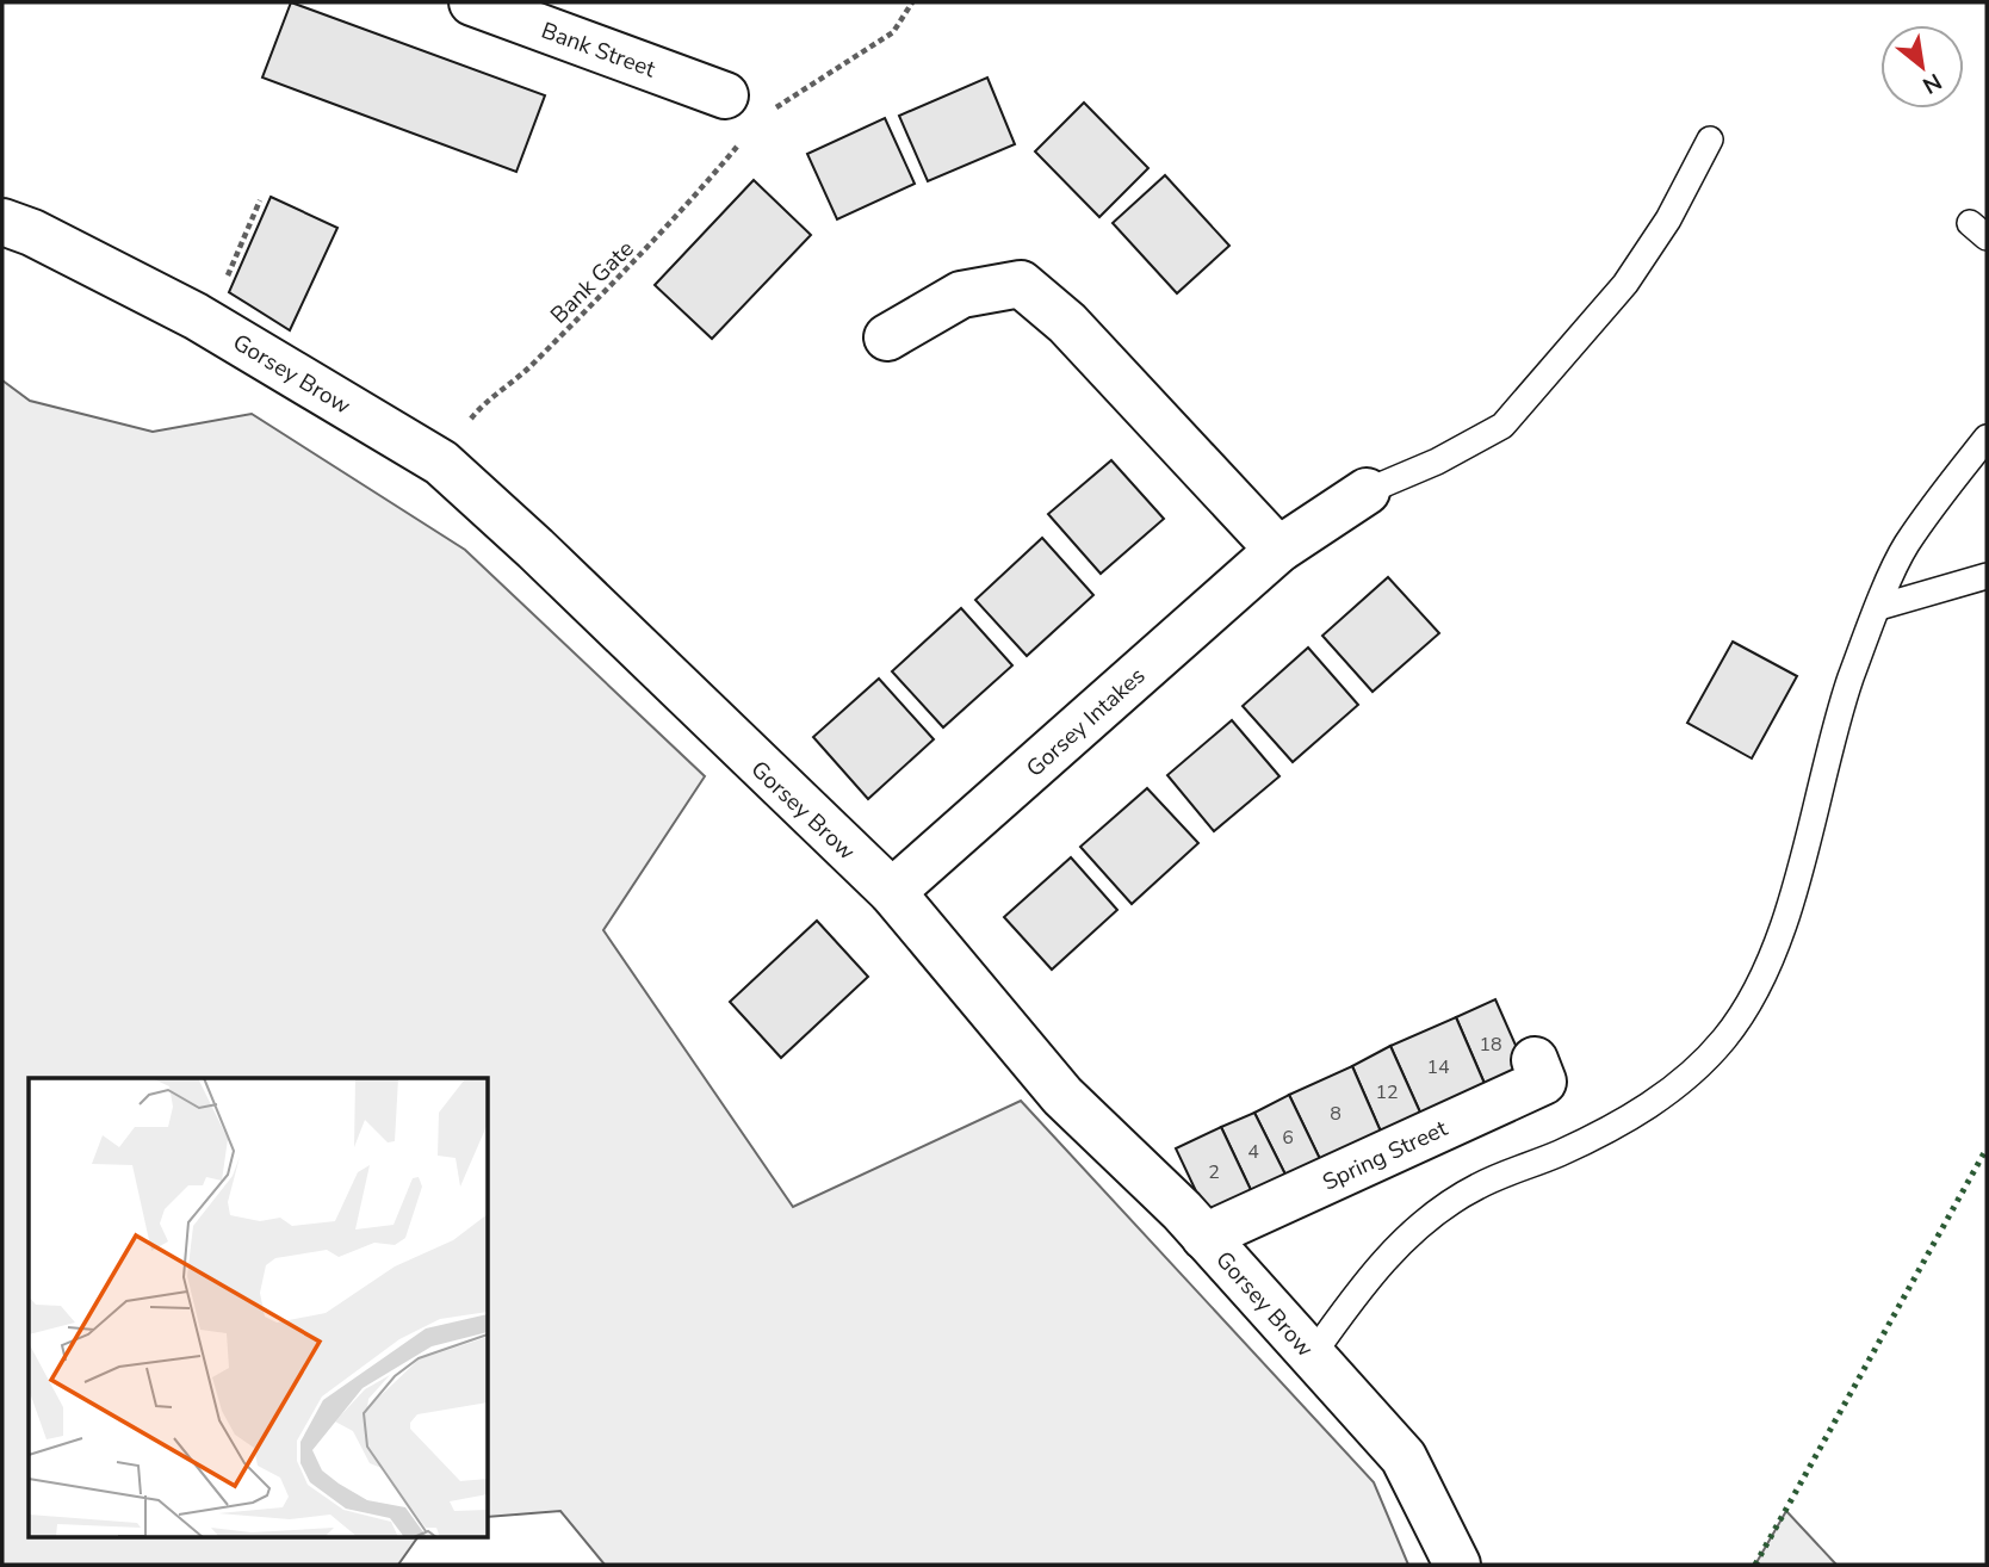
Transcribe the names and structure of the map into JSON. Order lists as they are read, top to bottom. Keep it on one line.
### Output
{"streets":{"street":["Bank Street","Gorsey Brow","Gorsey Intakes","Spring Street"],"path":["Bank Gate"]},"crossings":[["Bank Gate","Gorsey Brow"],["Gorsey Brow","Gorsey Intakes"],["Gorsey Brow","Spring Street"]],"house_numbers":["18","14","12","8","6","4","2"],"north":"bottom right"}
